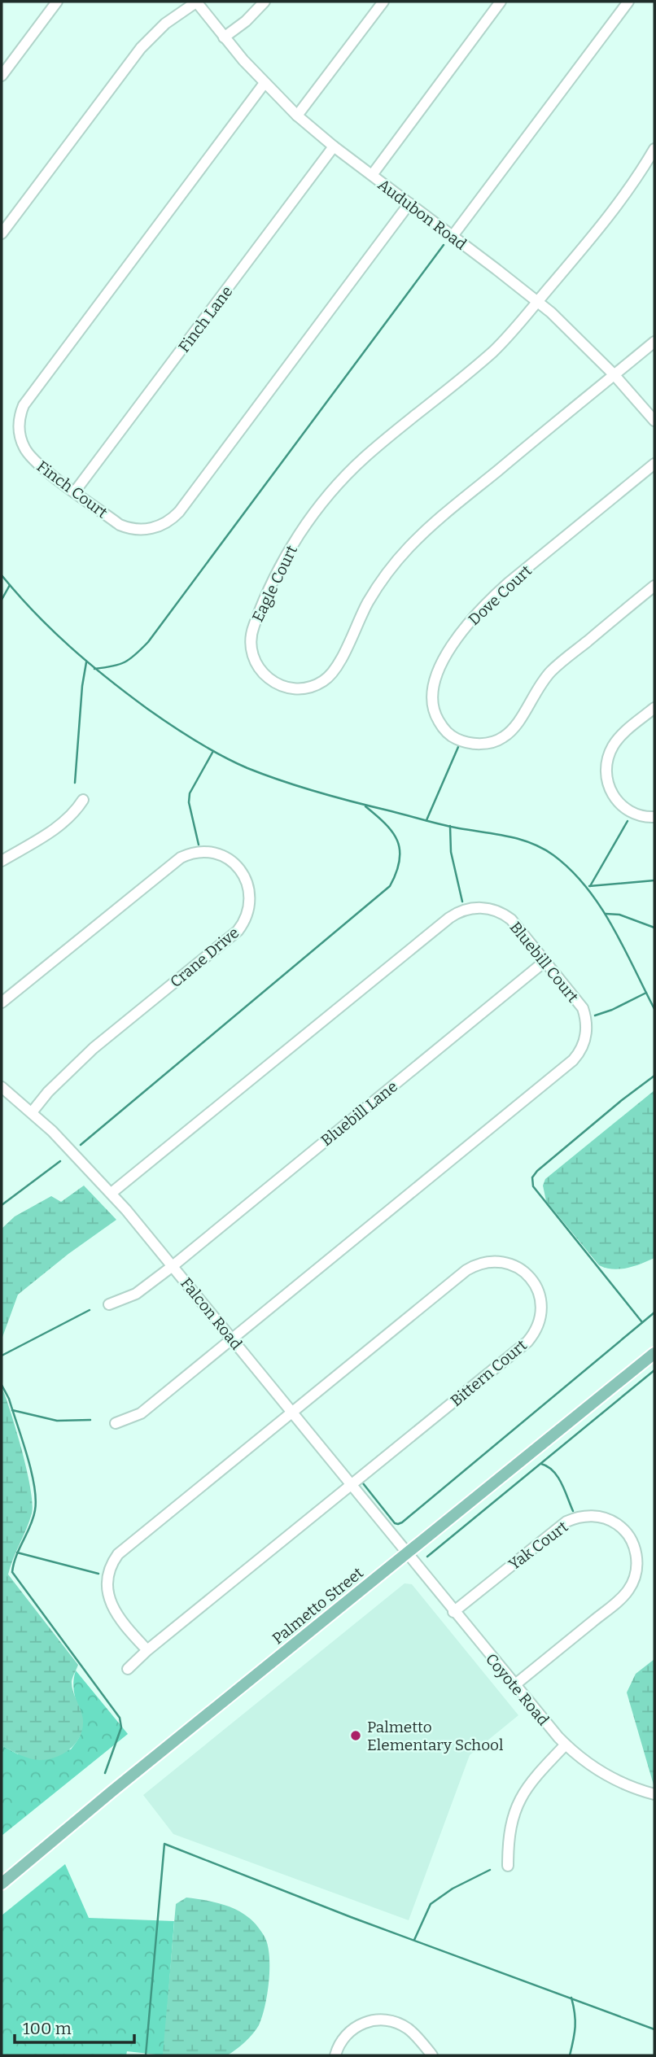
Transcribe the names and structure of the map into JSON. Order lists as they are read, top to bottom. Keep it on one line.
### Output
{"streets":{"main road":["Palmetto Street"],"street":["Audubon Road","Finch Lane","Finch Court","Eagle Court","Dove Court","Crane Drive","Bluebill Court","Bluebill Lane","Falcon Road","Bittern Court","Yak Court","Coyote Road"]},"crossings":[["Audubon Road","Finch Lane"],["Audubon Road","Finch Court"],["Audubon Road","Eagle Court"],["Finch Lane","Finch Court"],["Crane Drive","Falcon Road"],["Bluebill Court","Bluebill Lane"],["Bluebill Court","Falcon Road"],["Bluebill Lane","Falcon Road"],["Falcon Road","Bittern Court"],["Falcon Road","Palmetto Street"],["Falcon Road","Coyote Road"],["Yak Court","Coyote Road"],["Palmetto Street","Coyote Road"]],"places":["Palmetto Elementary School"],"scale_bar":"100 m"}
